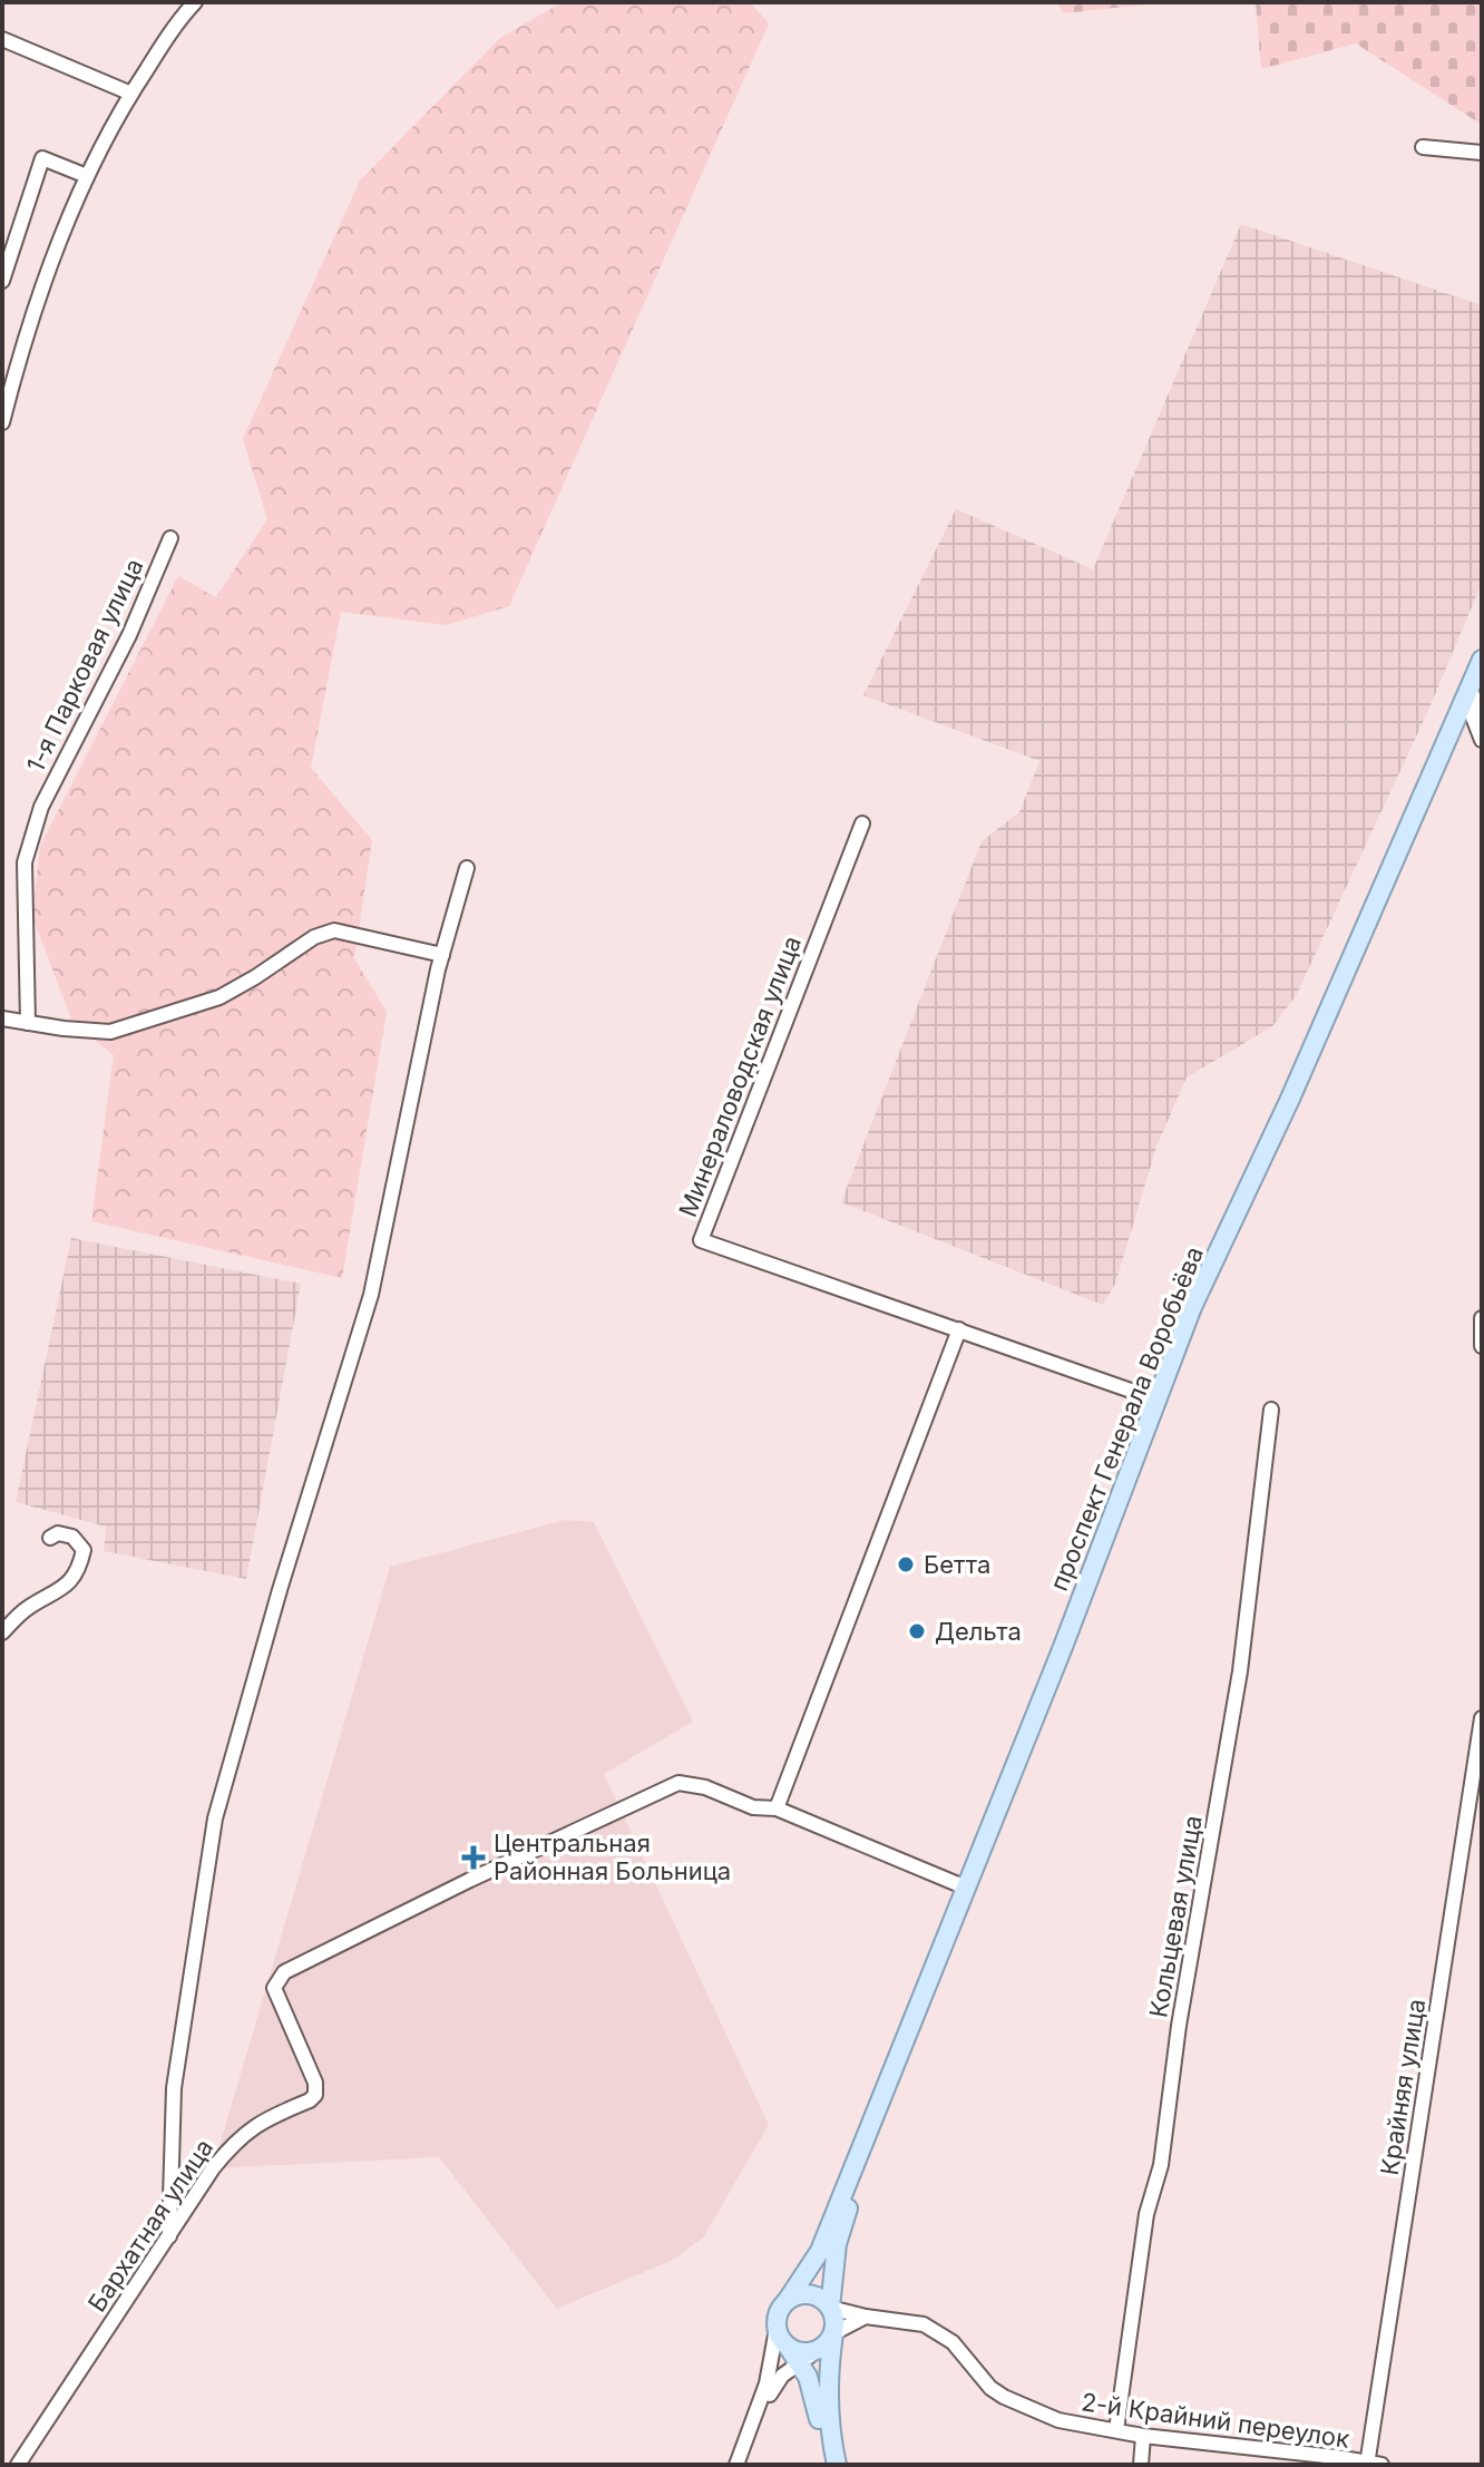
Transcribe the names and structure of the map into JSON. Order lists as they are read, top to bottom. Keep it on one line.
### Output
{"streets":{"main road":["проспект Генерала Воробьёва"],"street":["1-я Парковая улица","Минераловодская улица","Кольцевая улица","Крайняя улица","Бархатная улица","2-й Крайний переулок"]},"crossings":[["Минераловодская улица","проспект Генерала Воробьёва"],["Кольцевая улица","2-й Крайний переулок"],["Крайняя улица","2-й Крайний переулок"]],"places":{"other":["Бетта","Дельта"],"health":["Центральная Районная Больница"]}}
